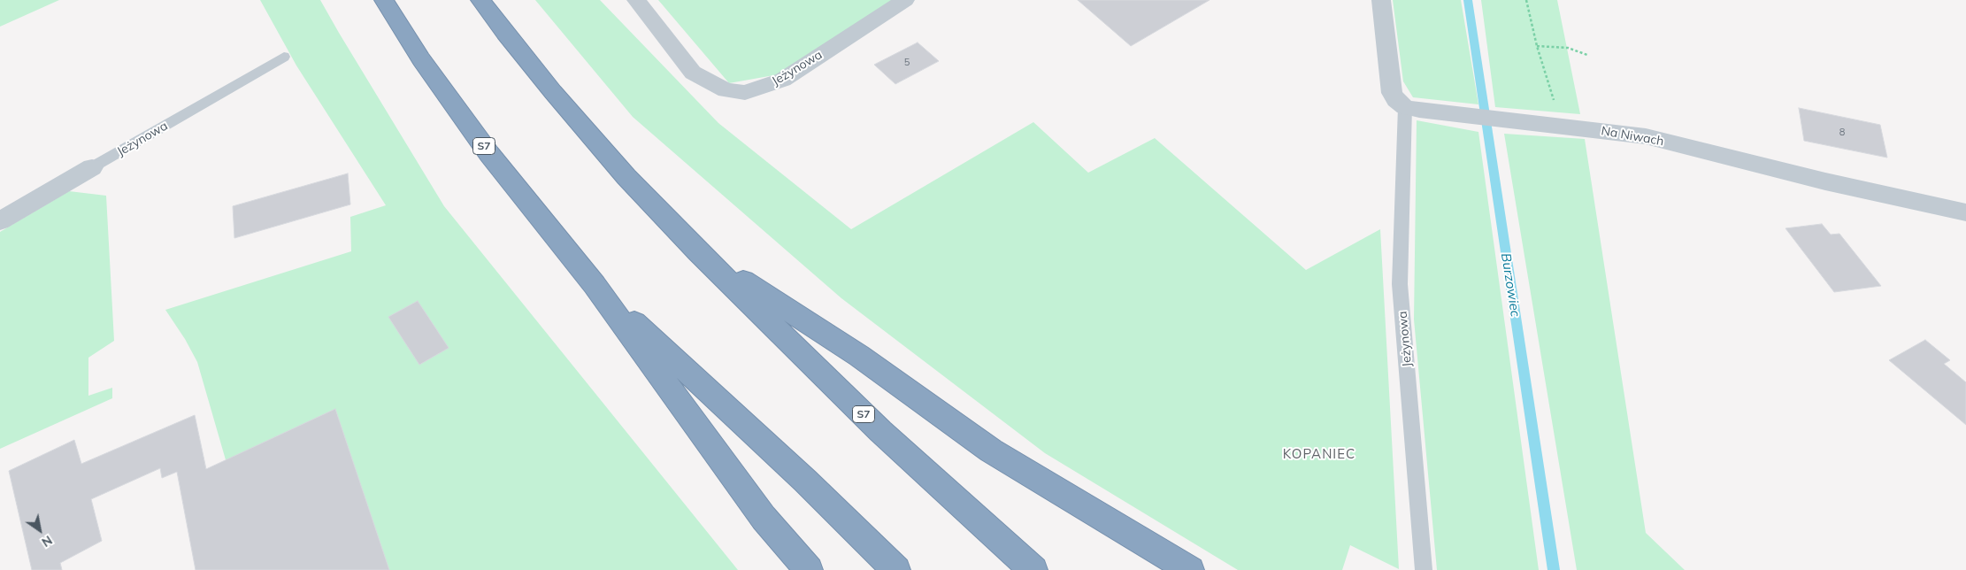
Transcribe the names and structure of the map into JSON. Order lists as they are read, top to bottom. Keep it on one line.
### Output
{"streets":{"highway":["S7"],"street":["Jeżynowa","Na Niwach"]},"crossings":[["Jeżynowa","Na Niwach"]],"districts":["KOPANIEC"],"water":["Burzowiec"],"house_numbers":["5","8"],"north":"bottom right"}
